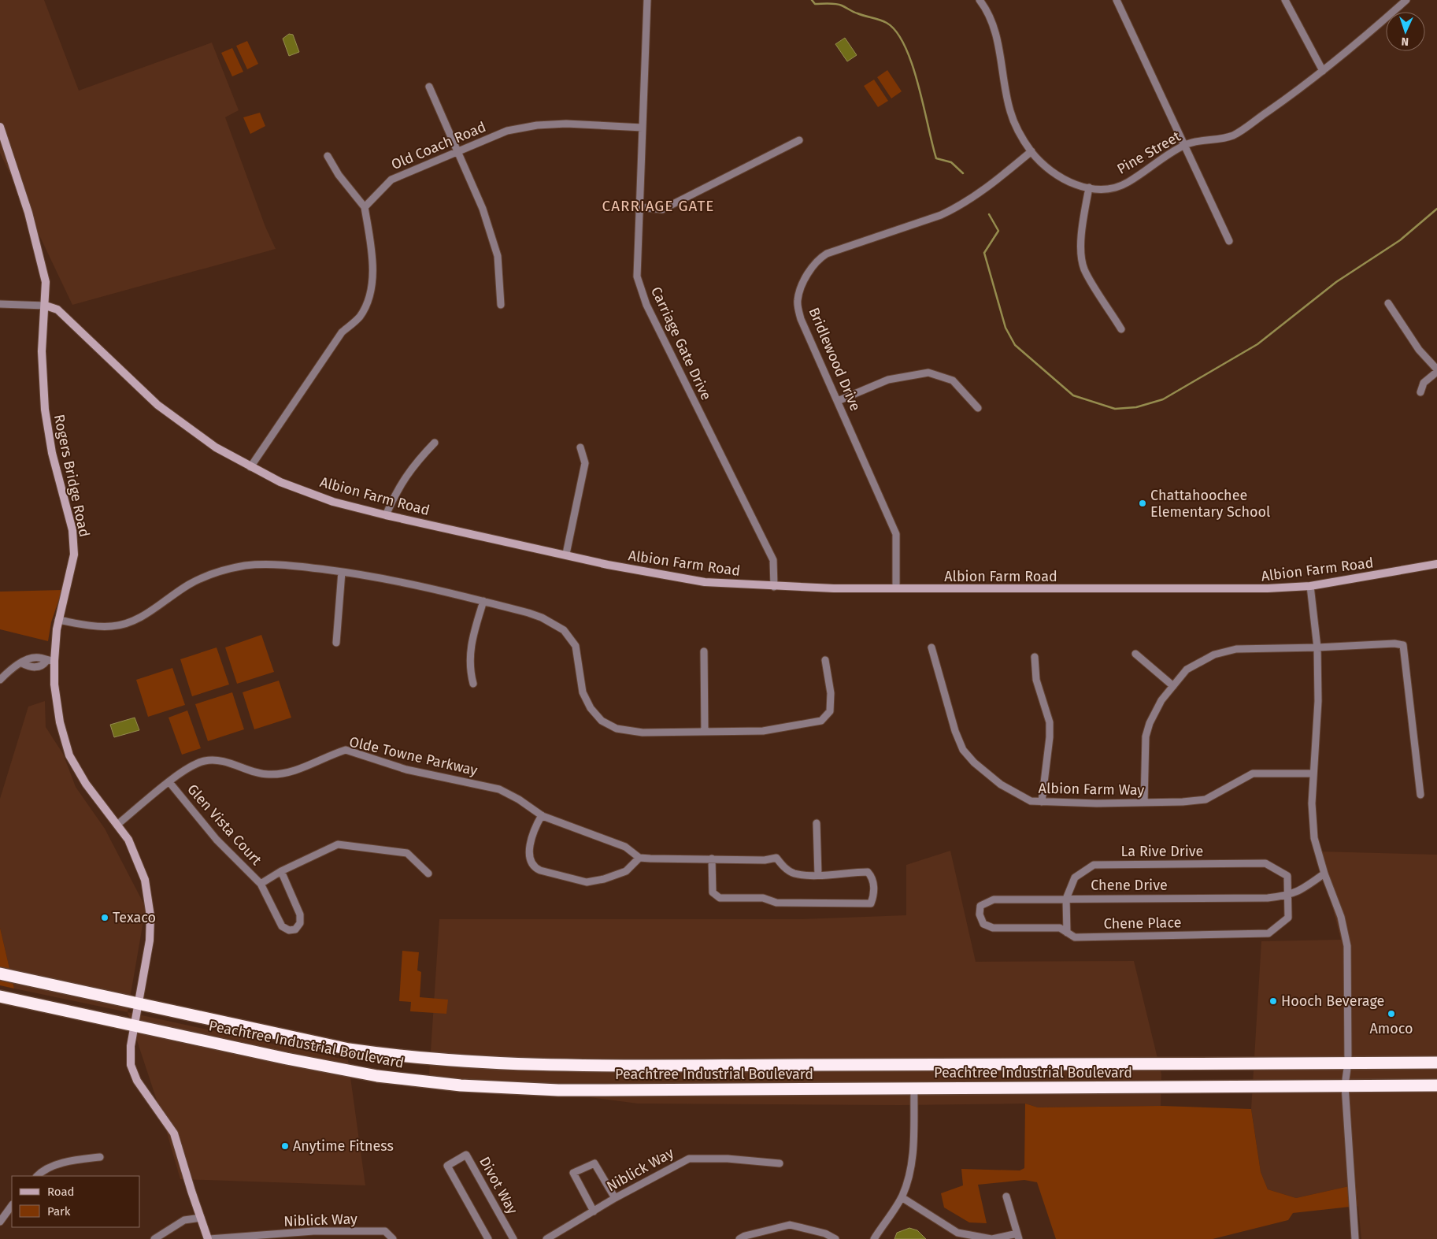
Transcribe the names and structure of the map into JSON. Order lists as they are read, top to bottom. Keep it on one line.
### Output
{"streets":{"highway":["Peachtree Industrial Boulevard"],"street":["Old Coach Road","Pine Street","Carriage Gate Drive","Bridlewood Drive","Rogers Bridge Road","Albion Farm Road","Olde Towne Parkway","Albion Farm Way","Glen Vista Court","La Rive Drive","Chene Drive","Chene Place","Niblick Way","Divot Way"]},"crossings":[["Old Coach Road","Carriage Gate Drive"],["Pine Street","Bridlewood Drive"],["Carriage Gate Drive","Albion Farm Road"],["Bridlewood Drive","Albion Farm Road"],["Rogers Bridge Road","Albion Farm Road"],["Rogers Bridge Road","Olde Towne Parkway"],["Rogers Bridge Road","Peachtree Industrial Boulevard"],["Rogers Bridge Road","Niblick Way"],["Olde Towne Parkway","Glen Vista Court"],["La Rive Drive","Chene Drive"],["La Rive Drive","Chene Place"],["Chene Drive","Chene Place"]],"districts":["CARRIAGE GATE"],"places":["Chattahoochee Elementary School","Texaco","Hooch Beverage","Amoco","Anytime Fitness"],"legend":["Road","Park"],"north":"bottom"}
